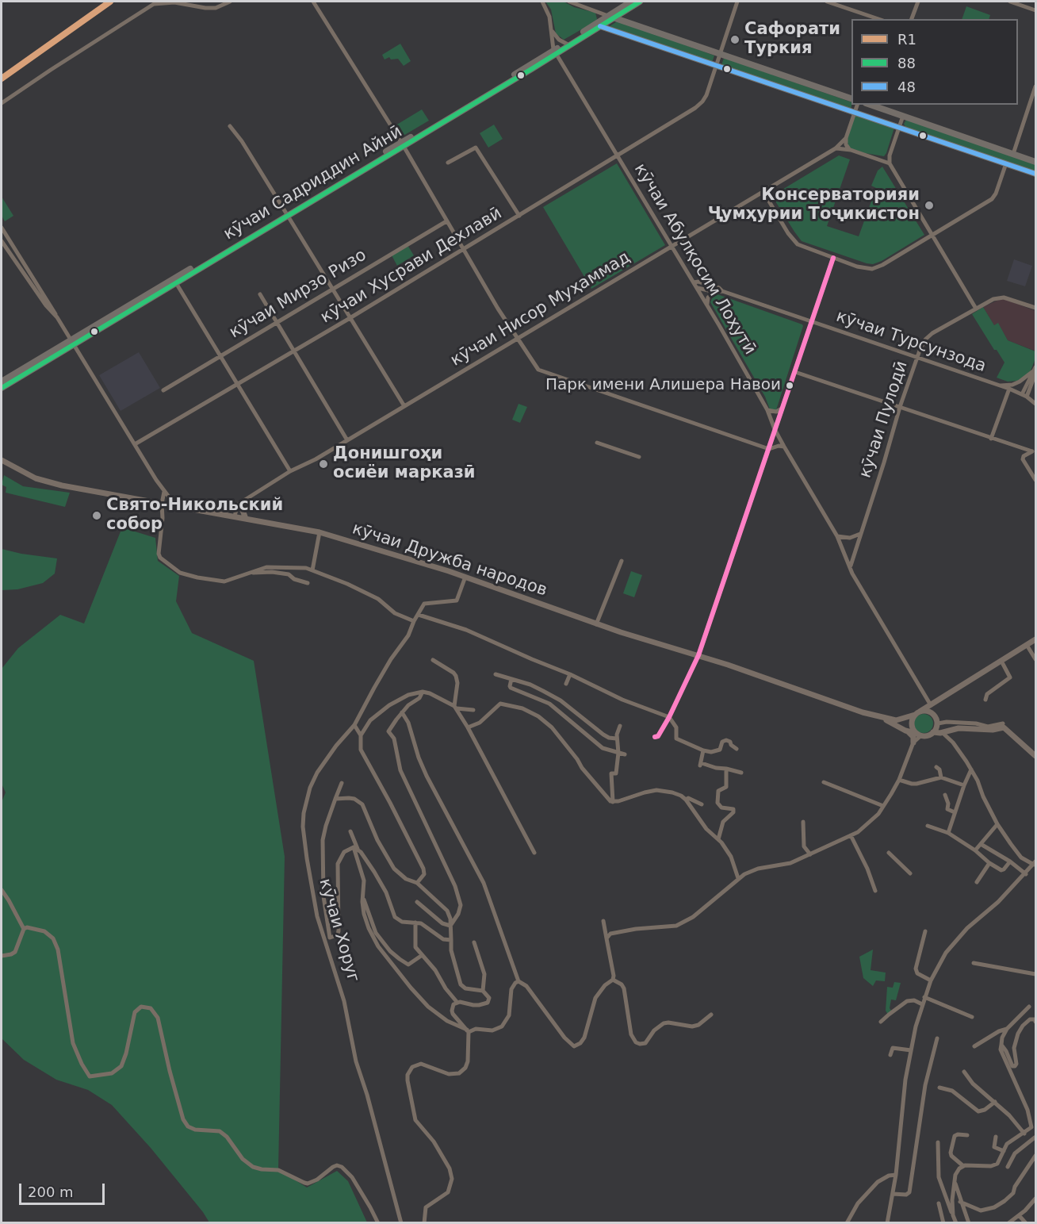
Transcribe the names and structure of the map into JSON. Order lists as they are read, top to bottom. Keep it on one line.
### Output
{"streets":{"highway":["кӯчаи Садриддин Айнӣ"],"main road":["кӯчаи Дружба народов"],"street":["кӯчаи Абулқосим Лоҳутӣ","кӯчаи Хусрави Дехлавӣ","кӯчаи Мирзо Ризо","кӯчаи Нисор Муҳаммад","кӯчаи Турсунзода","кӯчаи Пулодӣ","кӯчаи Хоруг"]},"crossings":[["кӯчаи Садриддин Айнӣ","кӯчаи Абулқосим Лоҳутӣ"],["кӯчаи Абулқосим Лоҳутӣ","кӯчаи Хусрави Дехлавӣ"],["кӯчаи Абулқосим Лоҳутӣ","кӯчаи Нисор Муҳаммад"],["кӯчаи Абулқосим Лоҳутӣ","кӯчаи Турсунзода"],["кӯчаи Абулқосим Лоҳутӣ","кӯчаи Пулодӣ"],["кӯчаи Нисор Муҳаммад","кӯчаи Дружба народов"],["кӯчаи Турсунзода","кӯчаи Пулодӣ"],["кӯчаи Дружба народов","кӯчаи Хоруг"]],"places":["Сафорати Туркия","Консерваторияи Ҷумҳурии Тоҷикистон","Парк имени Алишера Навои","Донишгоҳи осиёи марказӣ","Свято-Никольский собор"],"lines":["transit line R1","transit line 88","transit line 48"],"legend":["R1","88","48"],"scale_bar":"200 m"}
